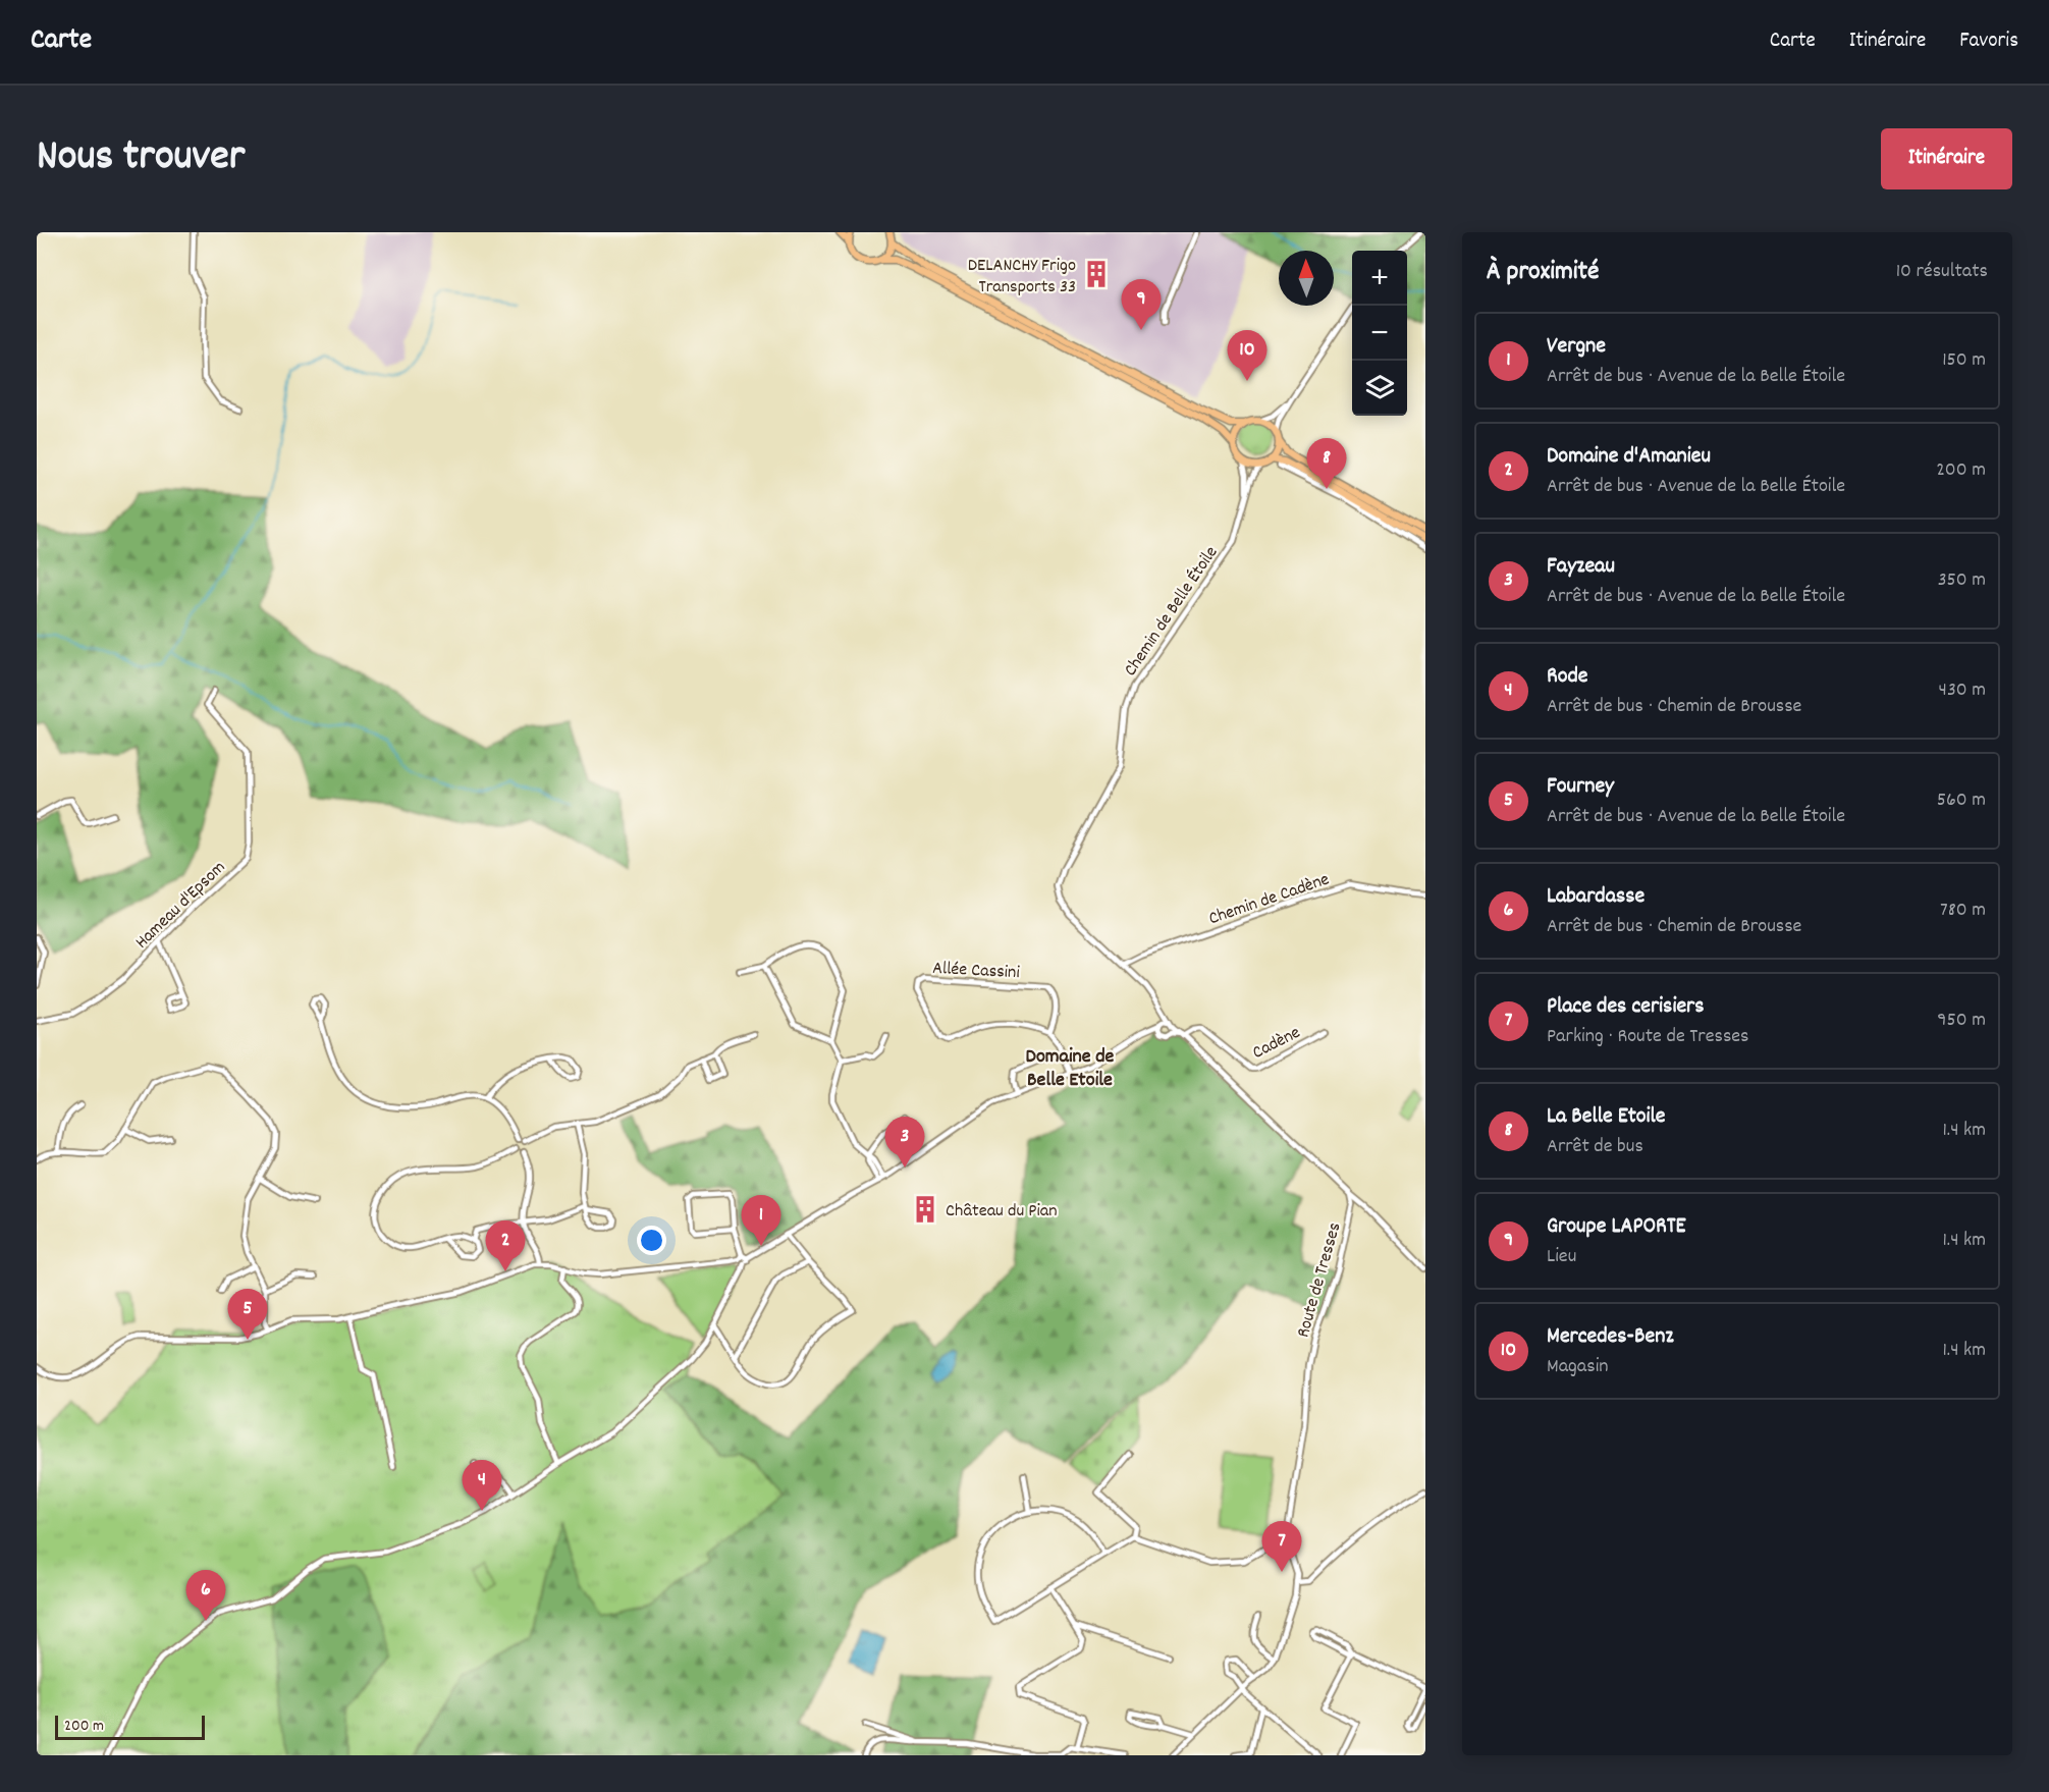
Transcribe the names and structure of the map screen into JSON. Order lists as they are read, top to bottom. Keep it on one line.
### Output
{"streets":{"street":["Chemin de Belle Étoile","Chemin de Cadène","Hameau d'Epsom","Allée Cassini","Cadène","Route de Tresses"]},"crossings":[["Chemin de Belle Étoile","Chemin de Cadène"]],"districts":["Domaine de Belle Etoile"],"places":{"building":["DELANCHY Frigo Transports 33","Château du Pian"]},"scale_bar":"200 m","north":"top","page":{"header":"Carte","nav":["Carte","Itinéraire","Favoris"],"title":"Nous trouver","buttons":"Itinéraire","heading":["À proximité","10 résultats"],"map_buttons":["+","−"],"pins":["9","10","8","3","1","2","5","4","7","6"],"list":[{"mark":"1","name":"Vergne","note":"Arrêt de bus · Avenue de la Belle Étoile","value":"150 m"},{"mark":"2","name":"Domaine d'Amanieu","note":"Arrêt de bus · Avenue de la Belle Étoile","value":"200 m"},{"mark":"3","name":"Fayzeau","note":"Arrêt de bus · Avenue de la Belle Étoile","value":"350 m"},{"mark":"4","name":"Rode","note":"Arrêt de bus · Chemin de Brousse","value":"430 m"},{"mark":"5","name":"Fourney","note":"Arrêt de bus · Avenue de la Belle Étoile","value":"560 m"},{"mark":"6","name":"Labardasse","note":"Arrêt de bus · Chemin de Brousse","value":"780 m"},{"mark":"7","name":"Place des cerisiers","note":"Parking · Route de Tresses","value":"950 m"},{"mark":"8","name":"La Belle Etoile","note":"Arrêt de bus","value":"1.4 km"},{"mark":"9","name":"Groupe LAPORTE","note":"Lieu","value":"1.4 km"},{"mark":"10","name":"Mercedes-Benz","note":"Magasin","value":"1.4 km"}],"scale":"200 m"}}
